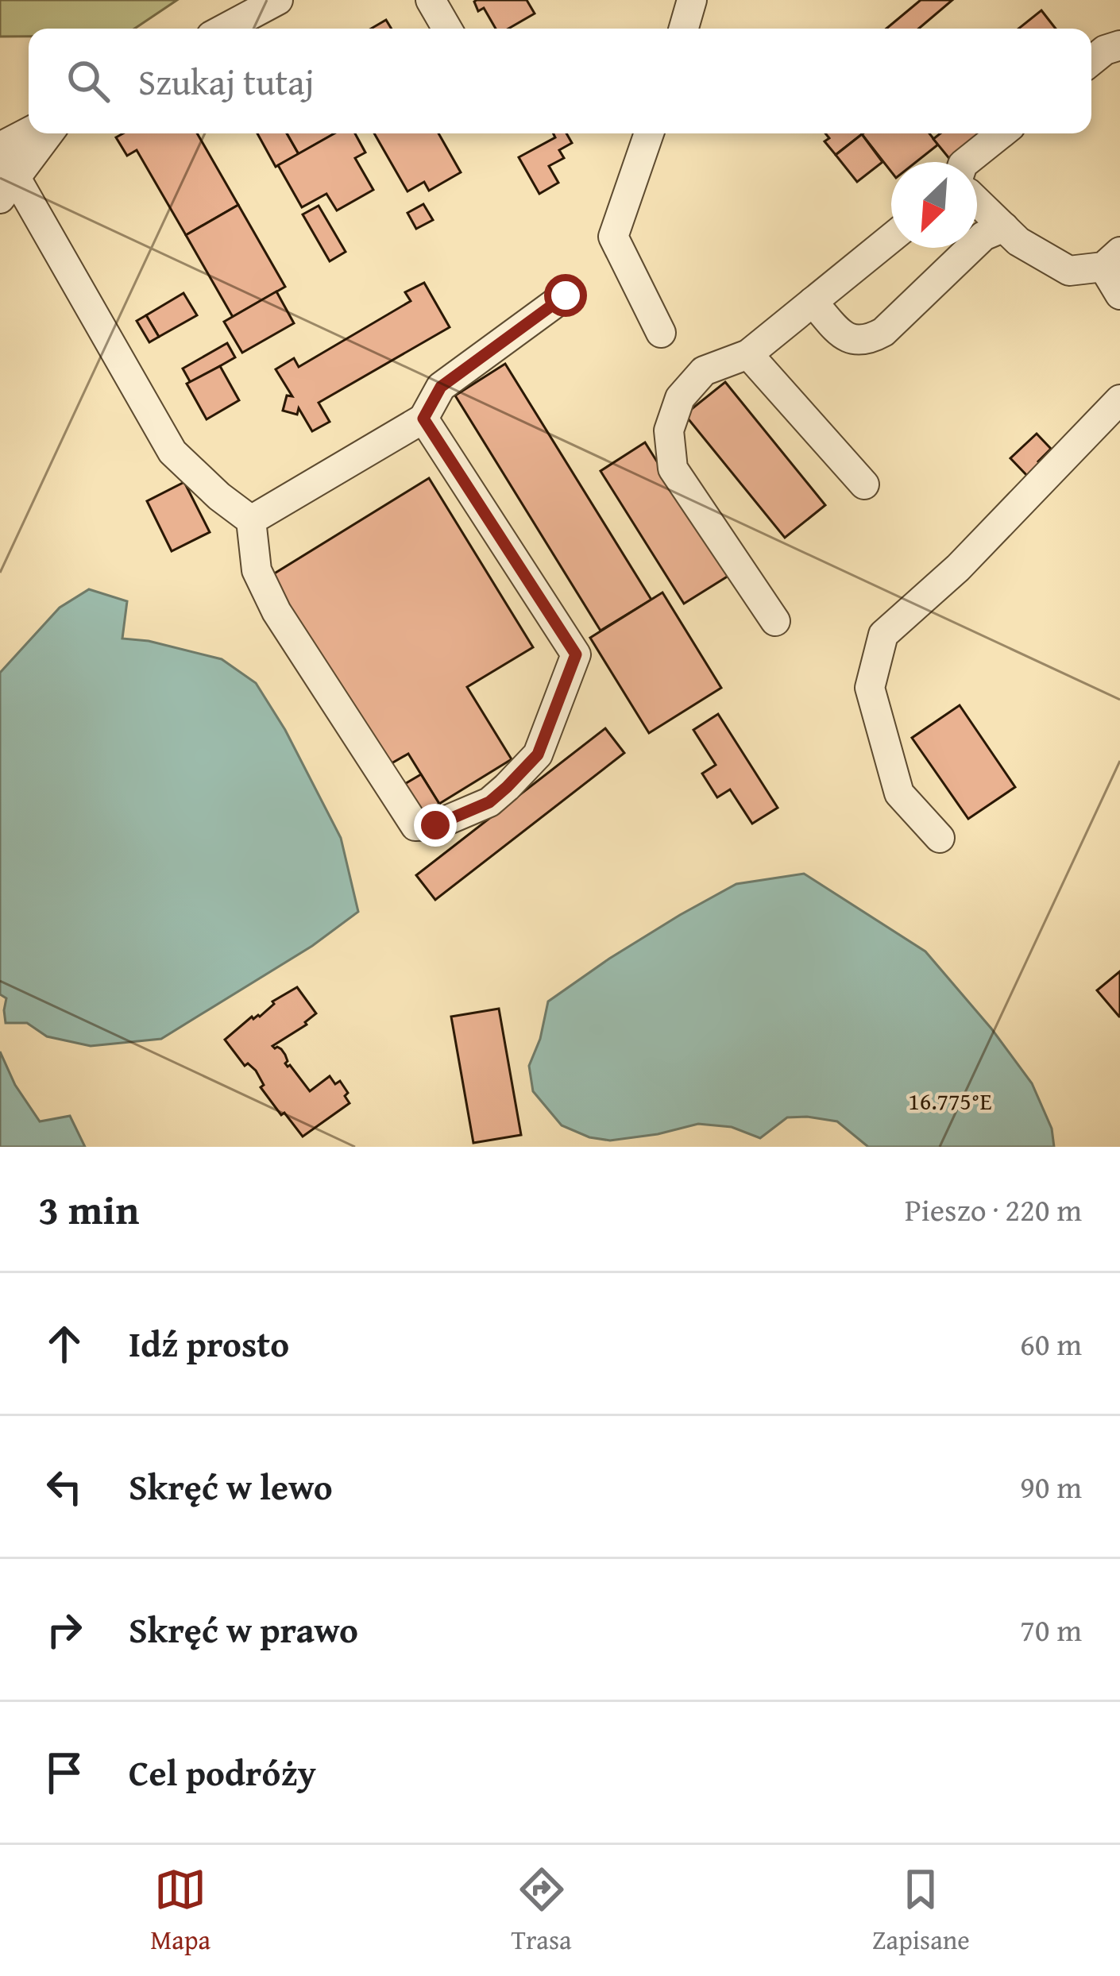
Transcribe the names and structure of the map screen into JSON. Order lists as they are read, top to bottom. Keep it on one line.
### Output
{"north":"bottom left","page":{"search":"Szukaj tutaj","heading":["3 min","Pieszo · 220 m"],"list":[["Idź prosto","60 m"],["Skręć w lewo","90 m"],["Skręć w prawo","70 m"],"Cel podróży"],"nav":["Mapa","Trasa","Zapisane"]},"coordinates":["16.775°E"]}
